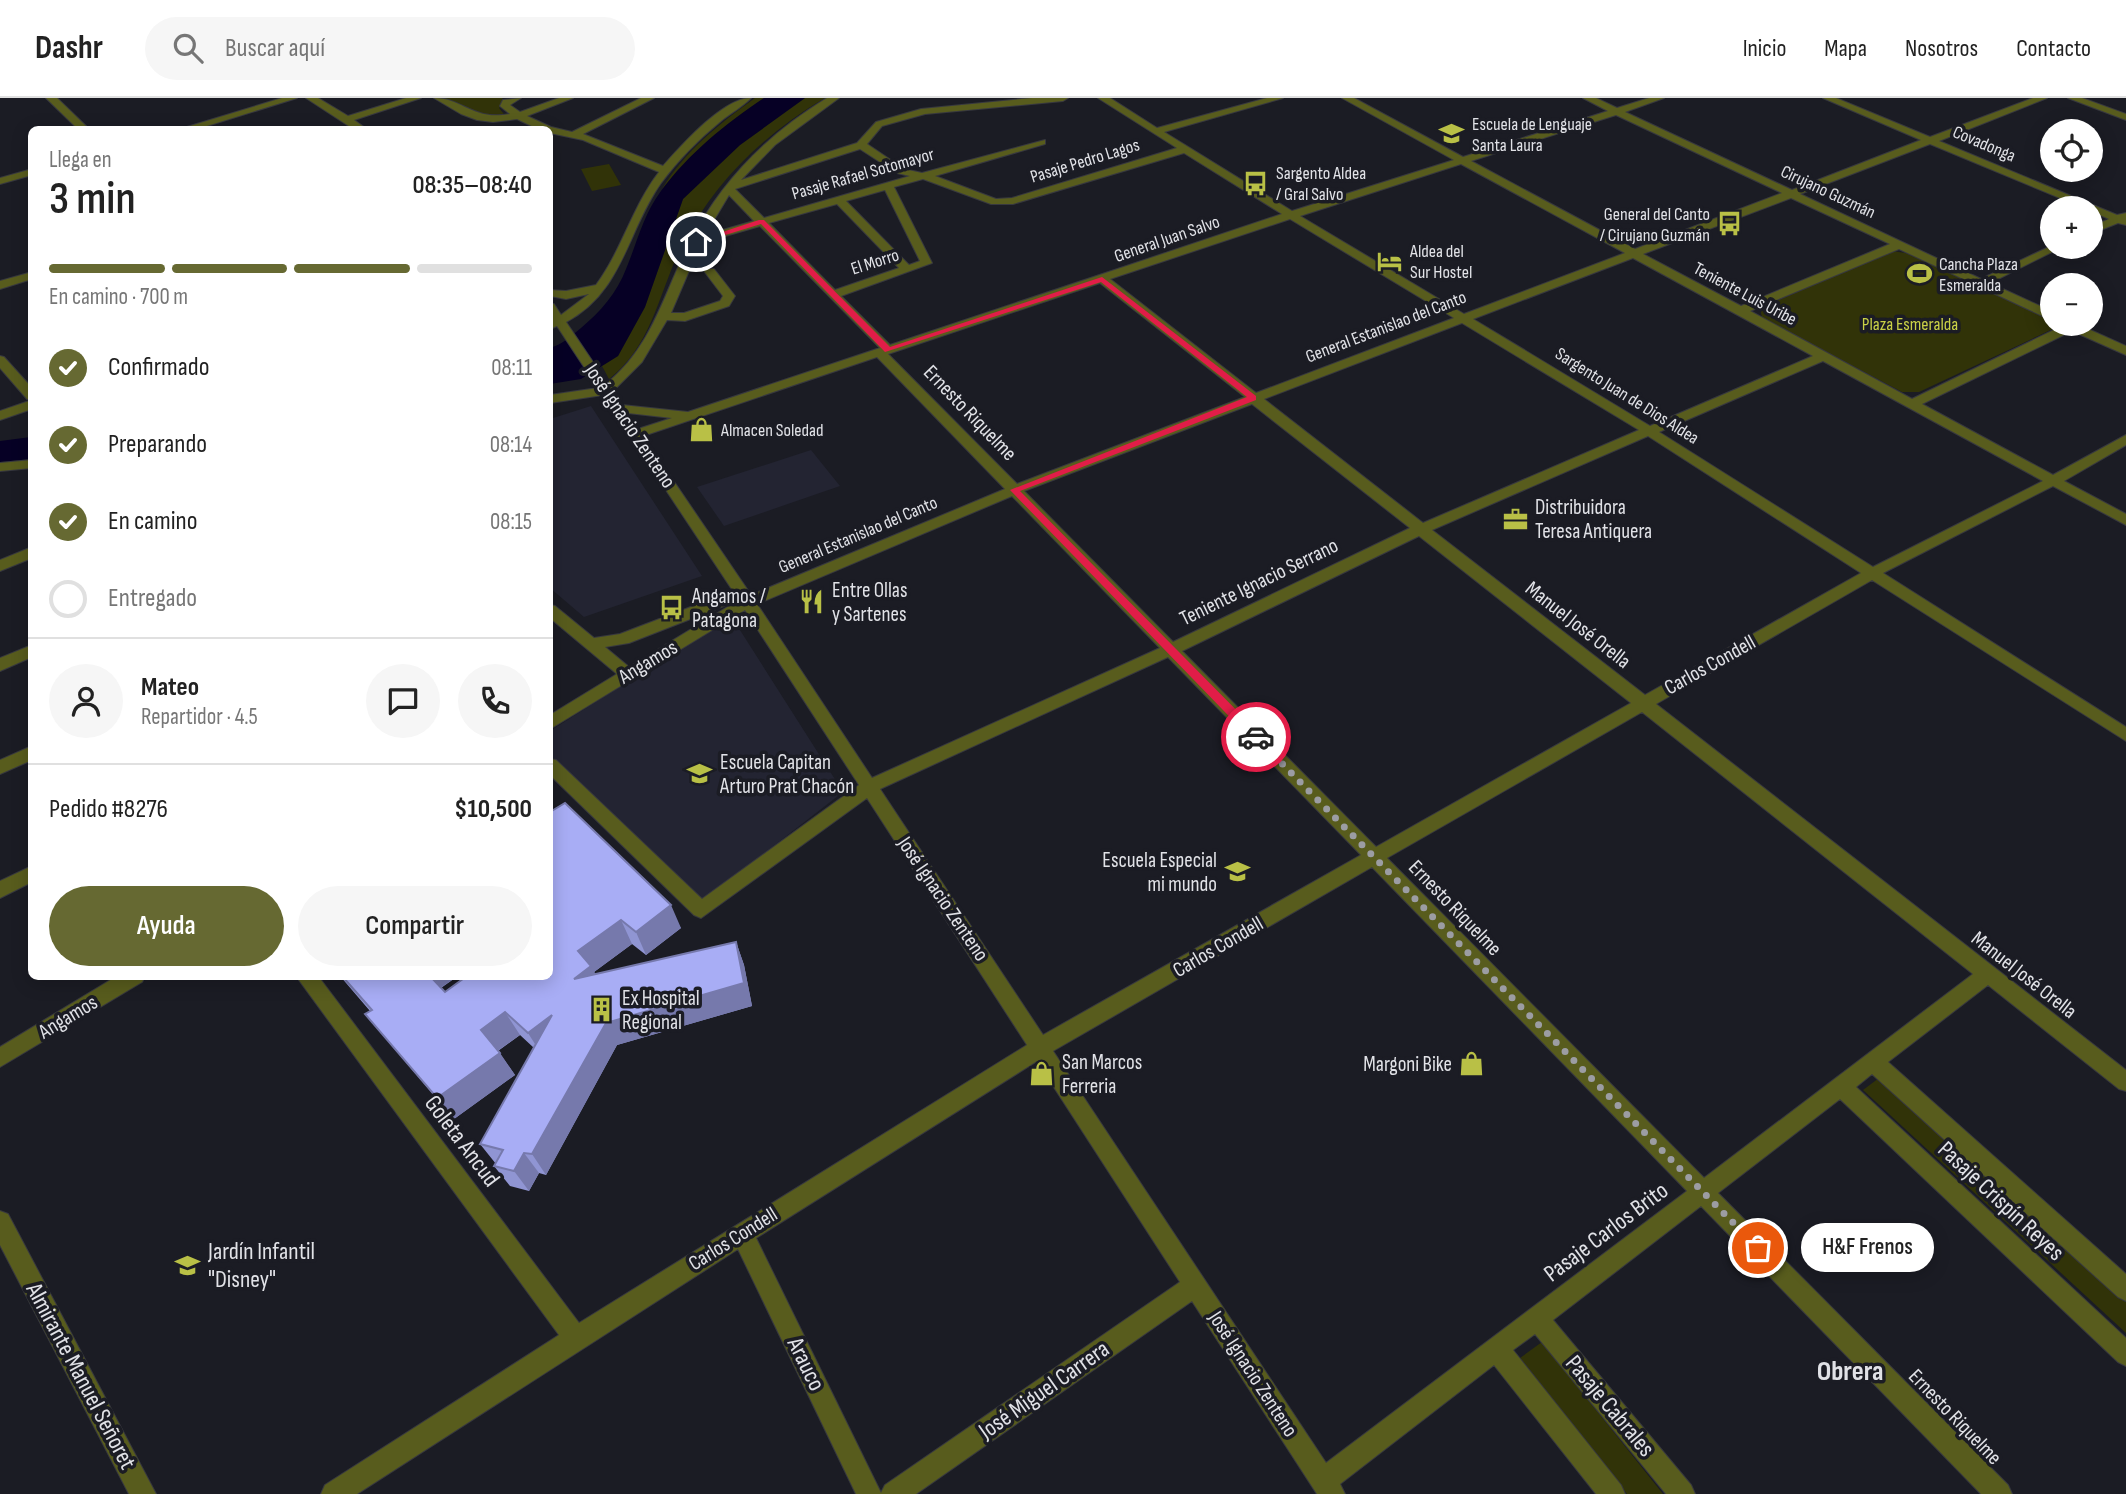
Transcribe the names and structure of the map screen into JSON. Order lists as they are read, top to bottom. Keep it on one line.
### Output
{"streets":{"street":["Covadonga","Pasaje Pedro Lagos","Pasaje Rafael Sotomayor","Cirujano Guzmán","General Juan Salvo","El Morro","Teniente Luis Uribe","General Estanislao del Canto","Sargento Juan de Dios Aldea","Ernesto Riquelme","José Ignacio Zenteno","Teniente Ignacio Serrano","Manuel José Orella","Angamos","Carlos Condell","Goleta Ancud","Pasaje Crispín Reyes","Pasaje Carlos Brito","Arauco","Almirante Manuel Señoret","José Miguel Carrera","Pasaje Cabrales"]},"crossings":[["Covadonga","General Estanislao del Canto"],["Pasaje Pedro Lagos","Pasaje Rafael Sotomayor"],["Pasaje Pedro Lagos","Sargento Juan de Dios Aldea"],["Pasaje Rafael Sotomayor","El Morro"],["Pasaje Rafael Sotomayor","Ernesto Riquelme"],["Cirujano Guzmán","General Juan Salvo"],["Cirujano Guzmán","General Estanislao del Canto"],["General Juan Salvo","Teniente Luis Uribe"],["General Juan Salvo","Sargento Juan de Dios Aldea"],["General Juan Salvo","Ernesto Riquelme"],["General Juan Salvo","José Ignacio Zenteno"],["General Juan Salvo","Manuel José Orella"],["El Morro","Ernesto Riquelme"],["Teniente Luis Uribe","General Estanislao del Canto"],["Teniente Luis Uribe","Teniente Ignacio Serrano"],["Teniente Luis Uribe","Carlos Condell"],["General Estanislao del Canto","Sargento Juan de Dios Aldea"],["General Estanislao del Canto","Ernesto Riquelme"],["General Estanislao del Canto","José Ignacio Zenteno"],["General Estanislao del Canto","Manuel José Orella"],["General Estanislao del Canto","Angamos"],["Sargento Juan de Dios Aldea","Teniente Ignacio Serrano"],["Sargento Juan de Dios Aldea","Carlos Condell"],["Ernesto Riquelme","Teniente Ignacio Serrano"],["Ernesto Riquelme","Carlos Condell"],["Ernesto Riquelme","Pasaje Carlos Brito"],["José Ignacio Zenteno","Teniente Ignacio Serrano"],["José Ignacio Zenteno","Angamos"],["José Ignacio Zenteno","Carlos Condell"],["José Ignacio Zenteno","Pasaje Carlos Brito"],["José Ignacio Zenteno","José Miguel Carrera"],["Teniente Ignacio Serrano","Manuel José Orella"],["Manuel José Orella","Carlos Condell"],["Manuel José Orella","Pasaje Carlos Brito"],["Carlos Condell","Goleta Ancud"],["Carlos Condell","Arauco"],["Pasaje Crispín Reyes","Pasaje Carlos Brito"],["Pasaje Carlos Brito","Pasaje Cabrales"]],"districts":["Obrera"],"parks":["Plaza Esmeralda"],"places":{"school or university":["Escuela de Lenguaje Santa Laura","Escuela Capitan Arturo Prat Chacón","Escuela Especial mi mundo","Jardín Infantil \"Disney\""],"bus stop":["Sargento Aldea / Gral Salvo","General del Canto / Cirujano Guzmán","Angamos / Patagona"],"hotel":["Aldea del Sur Hostel"],"sports":["Cancha Plaza Esmeralda"],"shop":["Almacen Soledad","Margoni Bike","San Marcos Ferreria"],"office":["Distribuidora Teresa Antiquera"],"restaurant":["Entre Ollas y Sartenes"],"building":["Ex Hospital Regional"],"other":["H&F Frenos"]},"page":{"header":"Dashr","search":"Buscar aquí","nav":["Inicio","Mapa","Nosotros","Contacto"],"map_buttons":["+","−"],"heading":["3 min","Llega en","08:35–08:40"],"panel":["Mateo","Repartidor · 4.5","Pedido #8276","$10,500"],"bar":"En camino · 700 m","list":[["Confirmado","08:11"],["Preparando","08:14"],["En camino","08:15"],"Entregado"],"buttons":["Ayuda","Compartir"],"bubble":"H&F Frenos"}}
